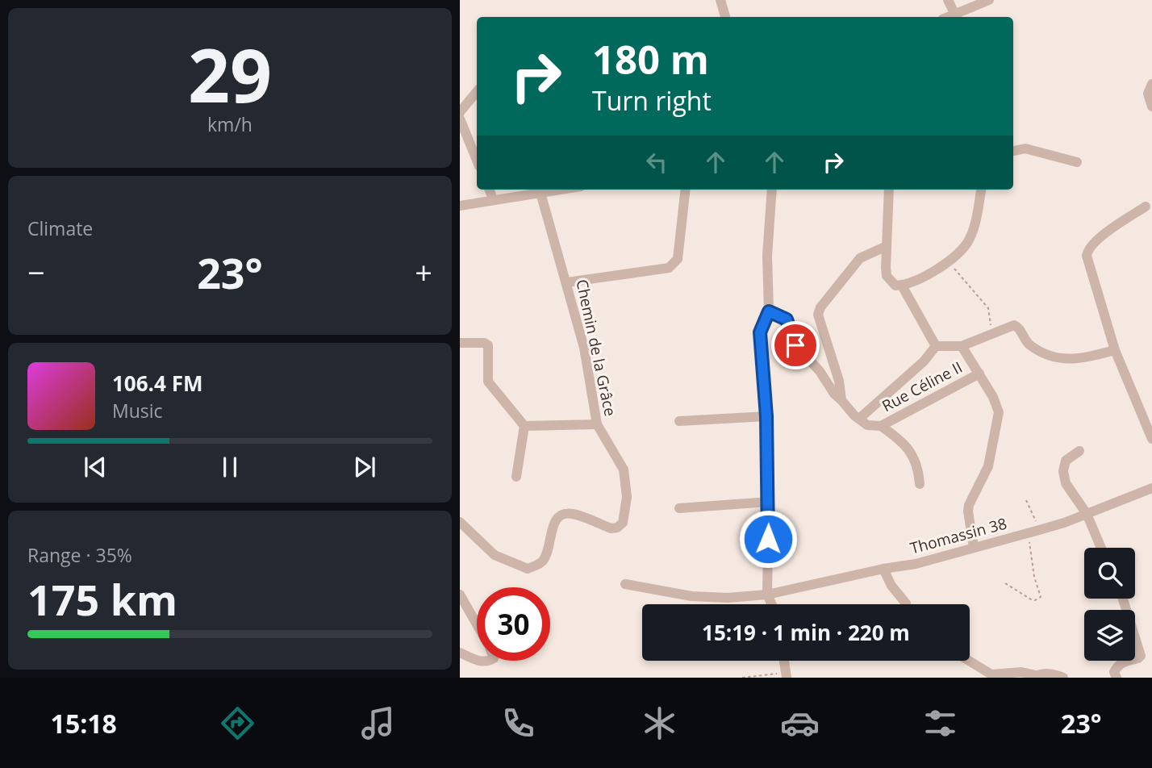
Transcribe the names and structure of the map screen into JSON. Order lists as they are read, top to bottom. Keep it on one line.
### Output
{"streets":{"street":["Chemin de la Grâce","Rue Céline II","Thomassin 38"]},"crossings":[["Rue Céline II","Thomassin 38"]],"page":{"tile":[["29","km/h"],"Climate",["Range · 35%","175 km"]],"turn":["180 m","Turn right"],"heat":["−","23°","+"],"song":["106.4 FM","Music"],"limit":"30","trip":"15:19 · 1 min · 220 m","tabs":["15:18","23°"]}}
